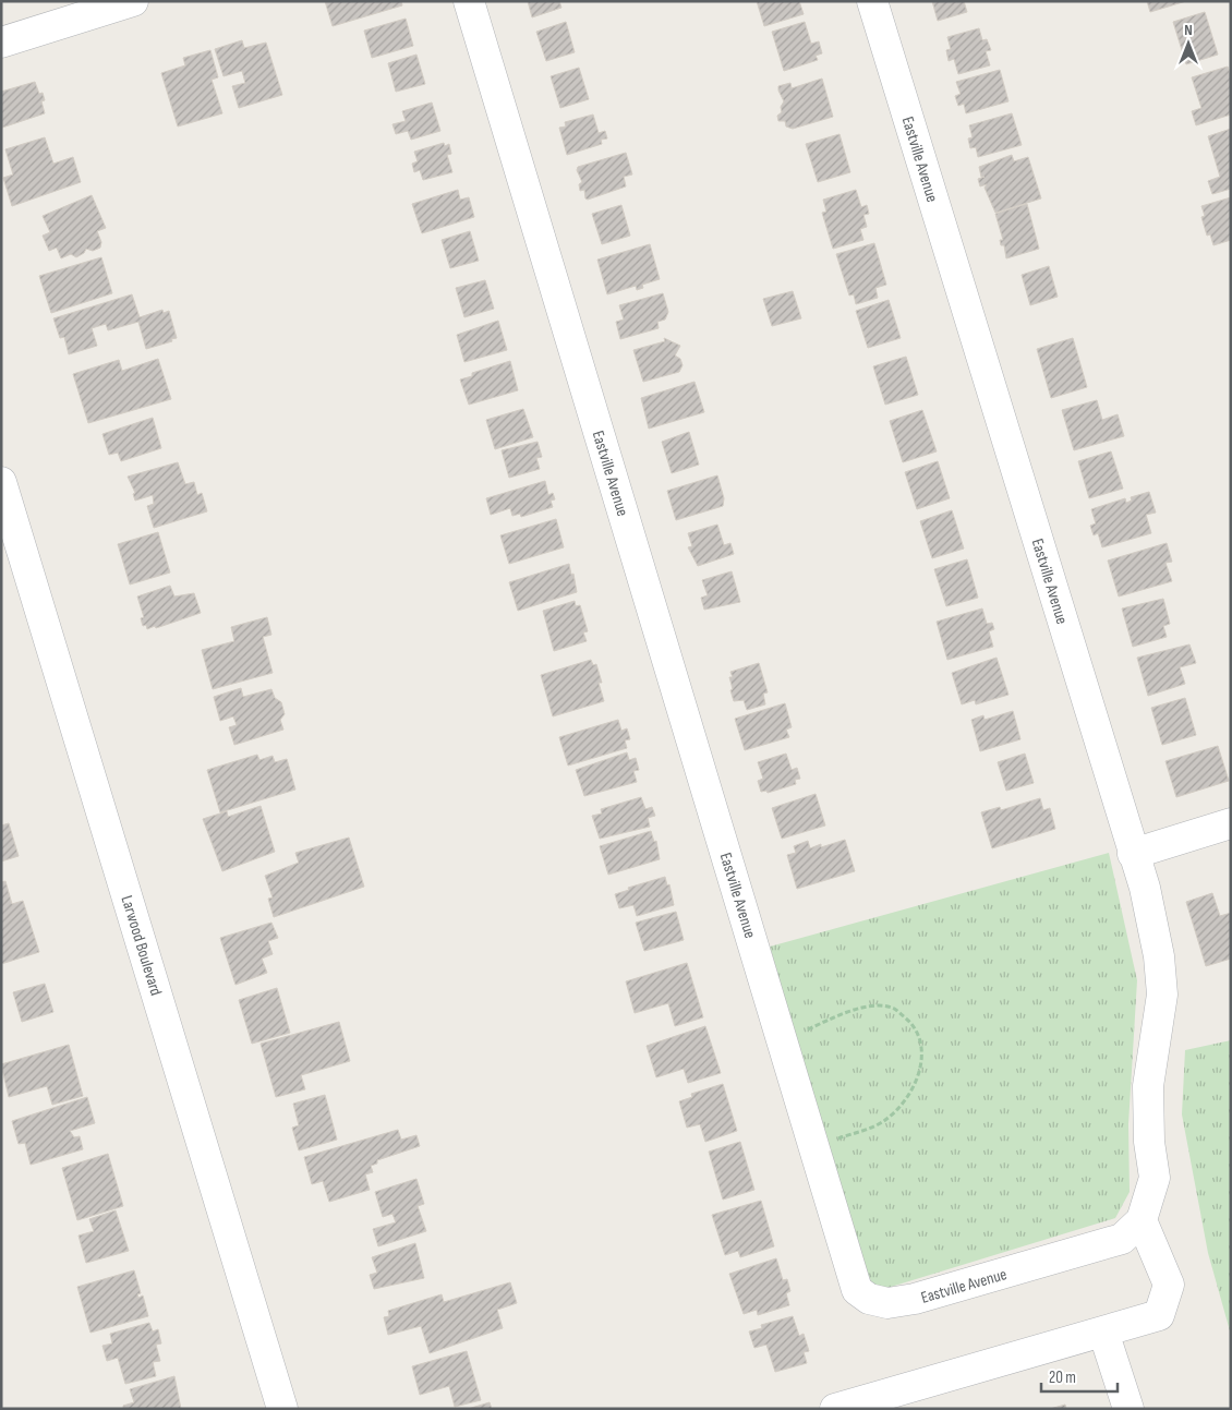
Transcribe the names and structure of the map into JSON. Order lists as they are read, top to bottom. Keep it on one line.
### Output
{"streets":{"street":["Eastville Avenue","Larwood Boulevard"]},"scale_bar":"20 m","north":"top"}
